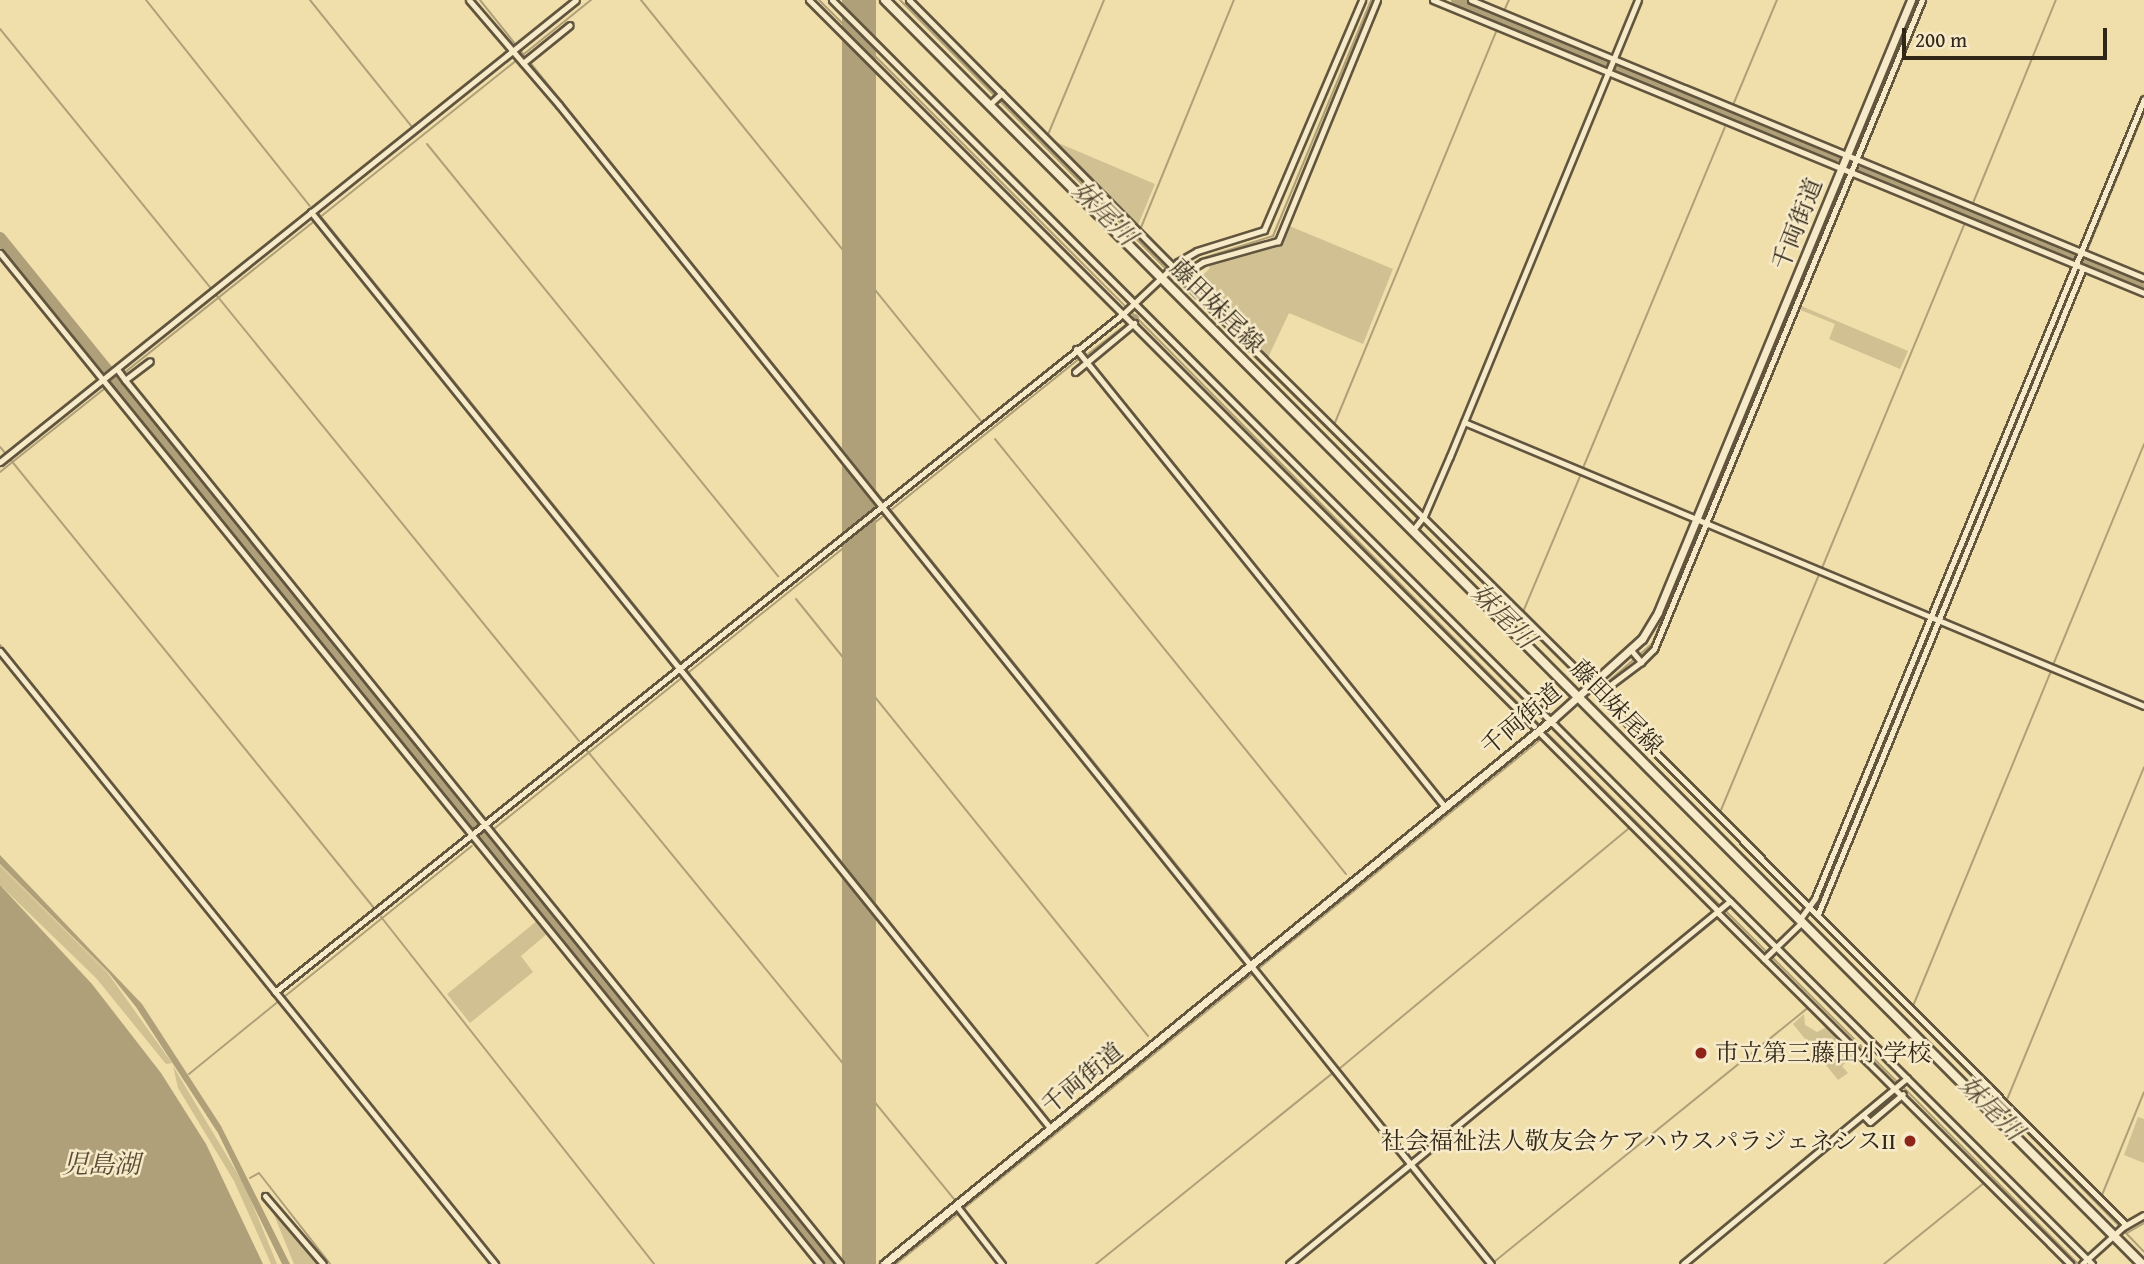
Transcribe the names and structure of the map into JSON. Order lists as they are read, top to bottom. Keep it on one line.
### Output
{"streets":{"main road":["藤田妹尾線"],"street":["千両街道"]},"crossings":[["千両街道","藤田妹尾線"]],"water":["妹尾川","児島湖"],"places":["市立第三藤田小学校","社会福祉法人敬友会ケアハウスパラジェネシスⅡ"],"scale_bar":"200 m"}
